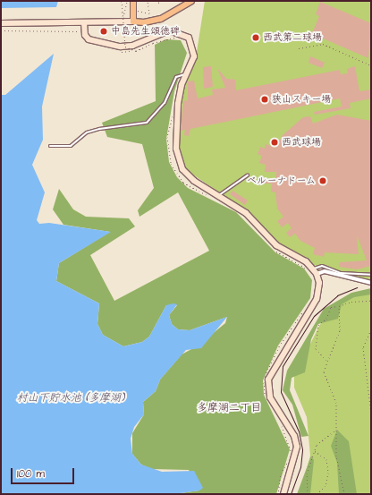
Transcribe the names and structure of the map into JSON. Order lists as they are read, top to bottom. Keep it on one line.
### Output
{"districts":["多摩湖二丁目"],"water":["村山下貯水池 (多摩湖)"],"places":["中島先生頌徳碑","西武第二球場","狭山スキー場","西武球場","ベルーナドーム"],"scale_bar":"100 m"}
